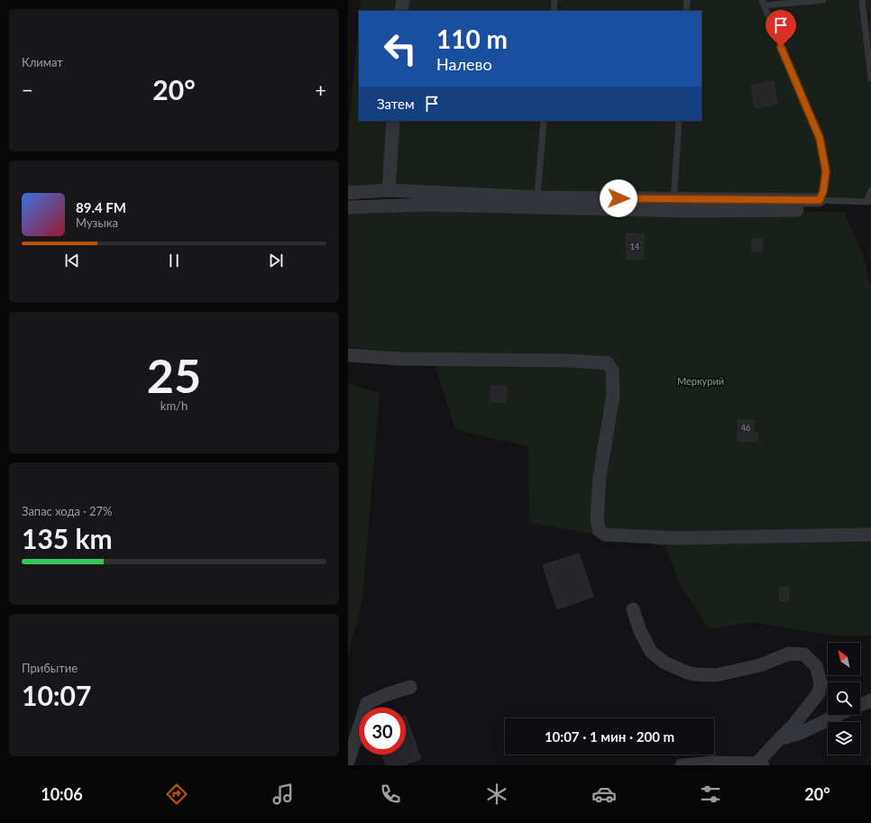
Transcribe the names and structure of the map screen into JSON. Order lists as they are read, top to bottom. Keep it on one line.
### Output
{"parks":["Меркурий"],"house_numbers":["14","46"],"north":"top left","page":{"tile":["Климат",["25","km/h"],["Запас хода · 27%","135 km"],["Прибытие","10:07"]],"turn":["110 m","Налево"],"heat":["−","20°","+"],"then":"Затем","song":["89.4 FM","Музыка"],"limit":"30","trip":"10:07 · 1 мин · 200 m","tabs":["10:06","20°"]}}
